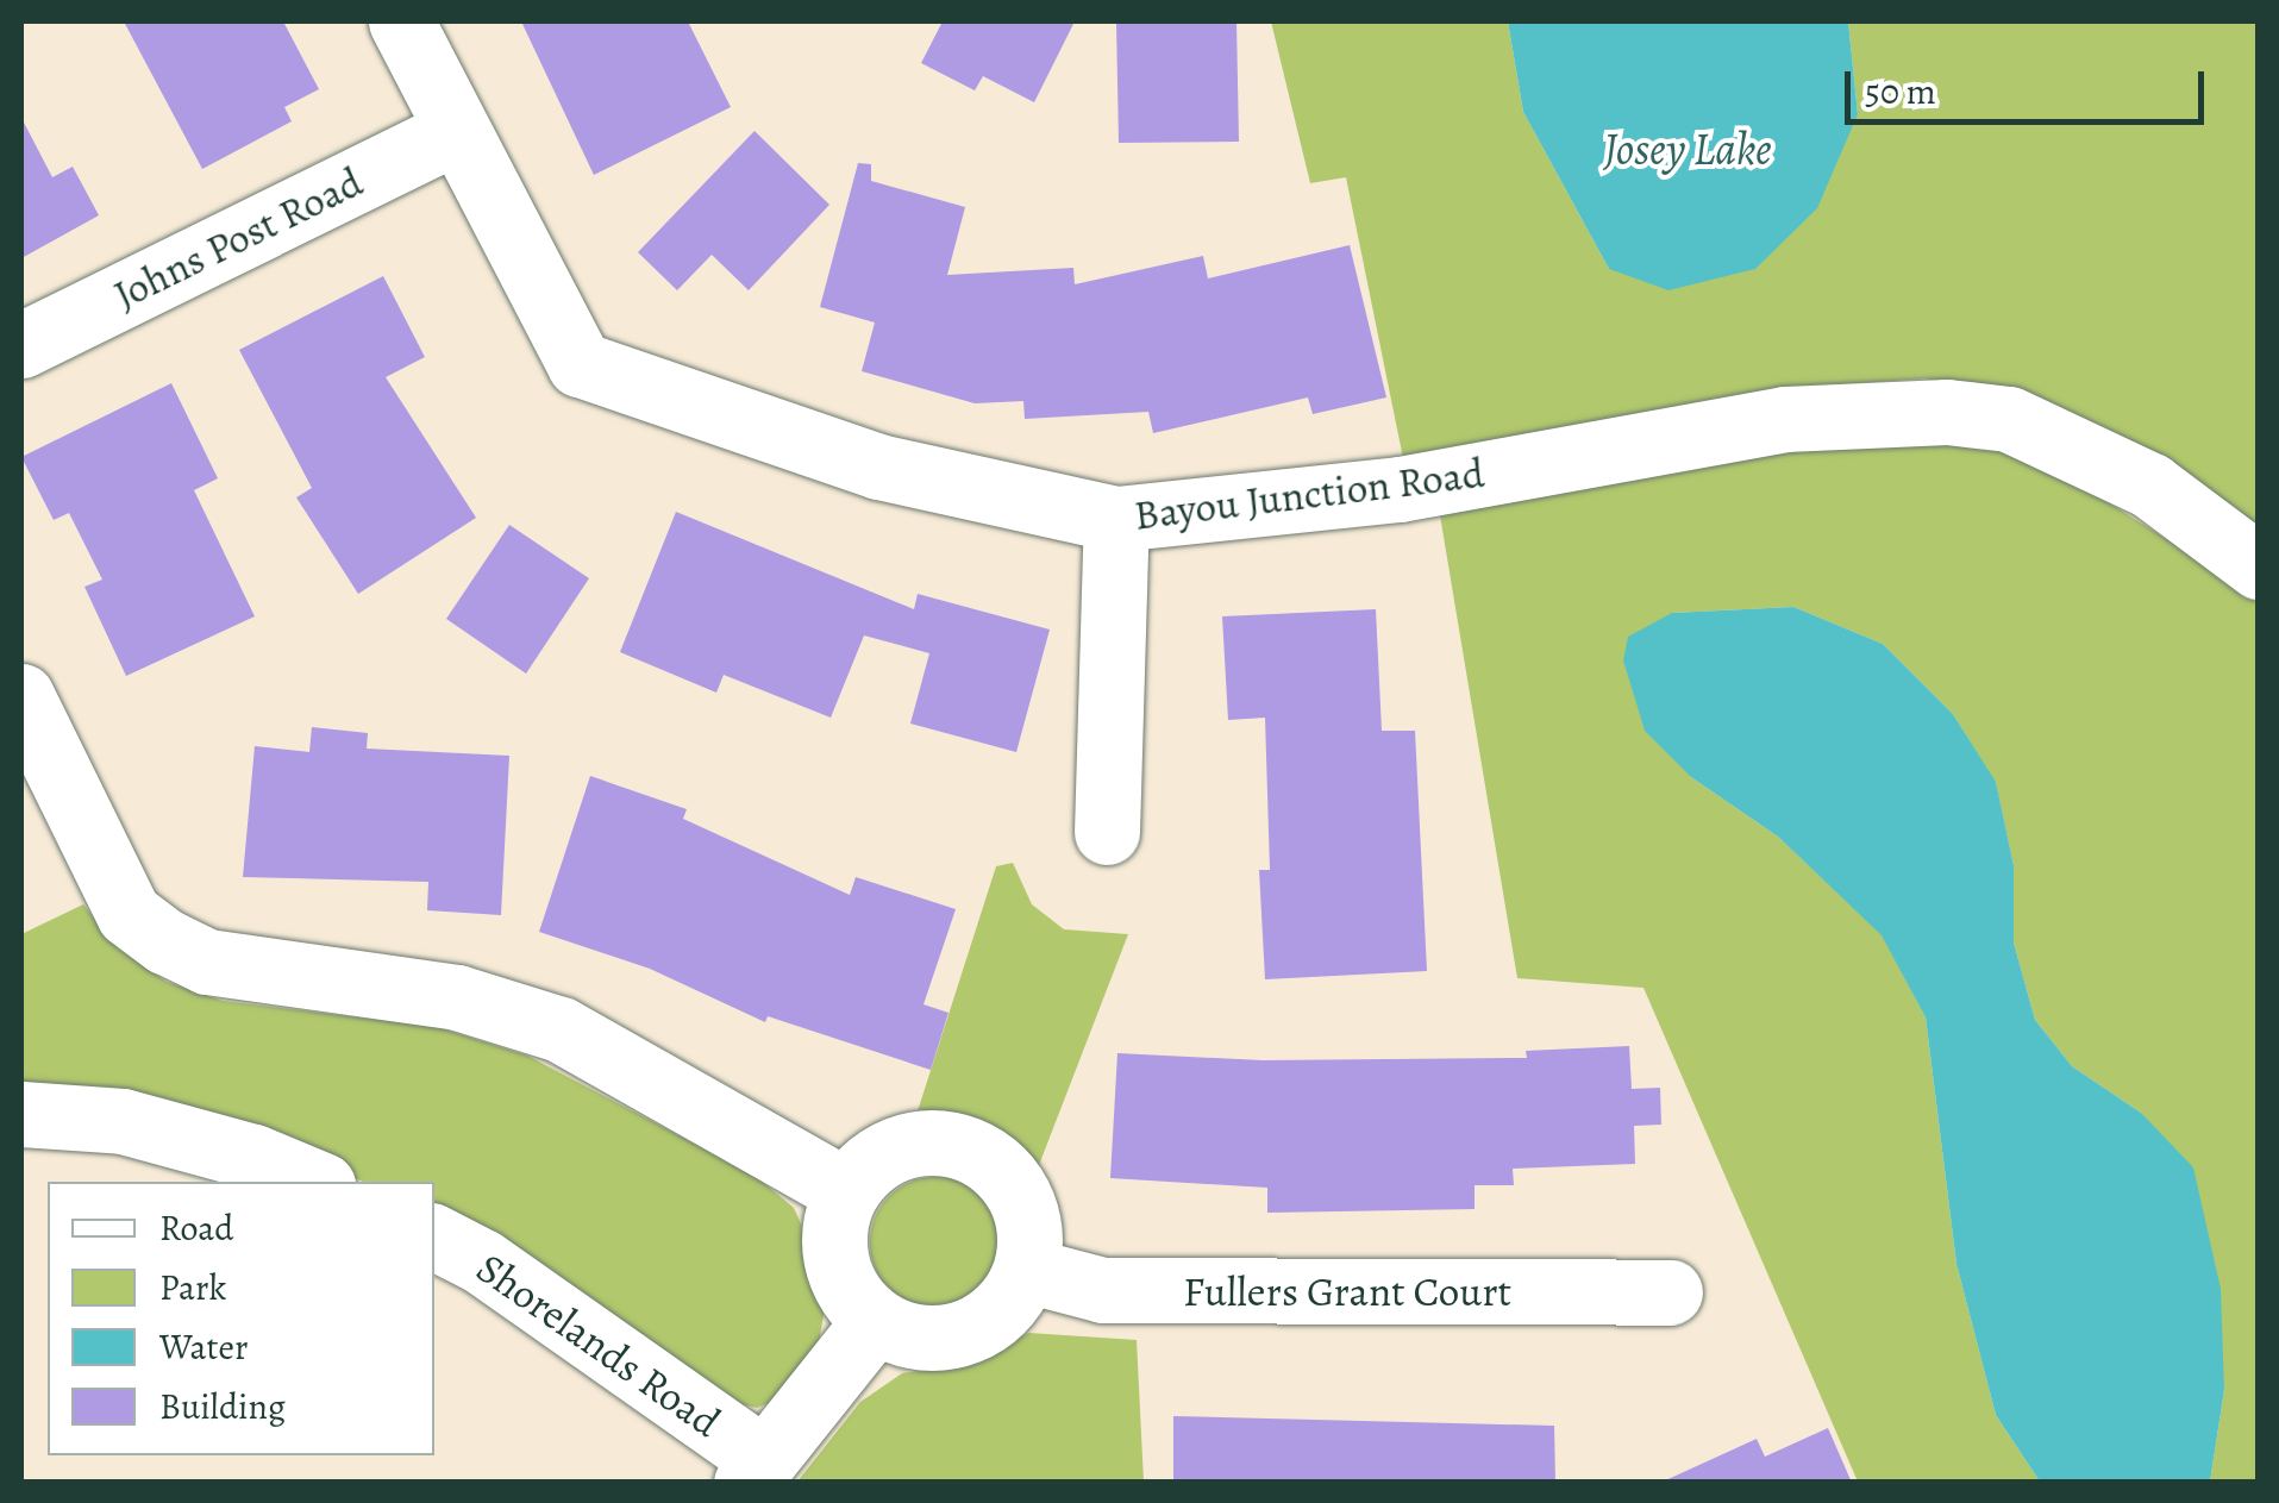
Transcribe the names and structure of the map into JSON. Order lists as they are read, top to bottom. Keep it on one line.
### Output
{"streets":{"street":["Johns Post Road","Bayou Junction Road","Fullers Grant Court","Shorelands Road"]},"crossings":[["Johns Post Road","Bayou Junction Road"]],"water":["Josey Lake"],"legend":["Road","Park","Water","Building"],"scale_bar":"50 m"}
